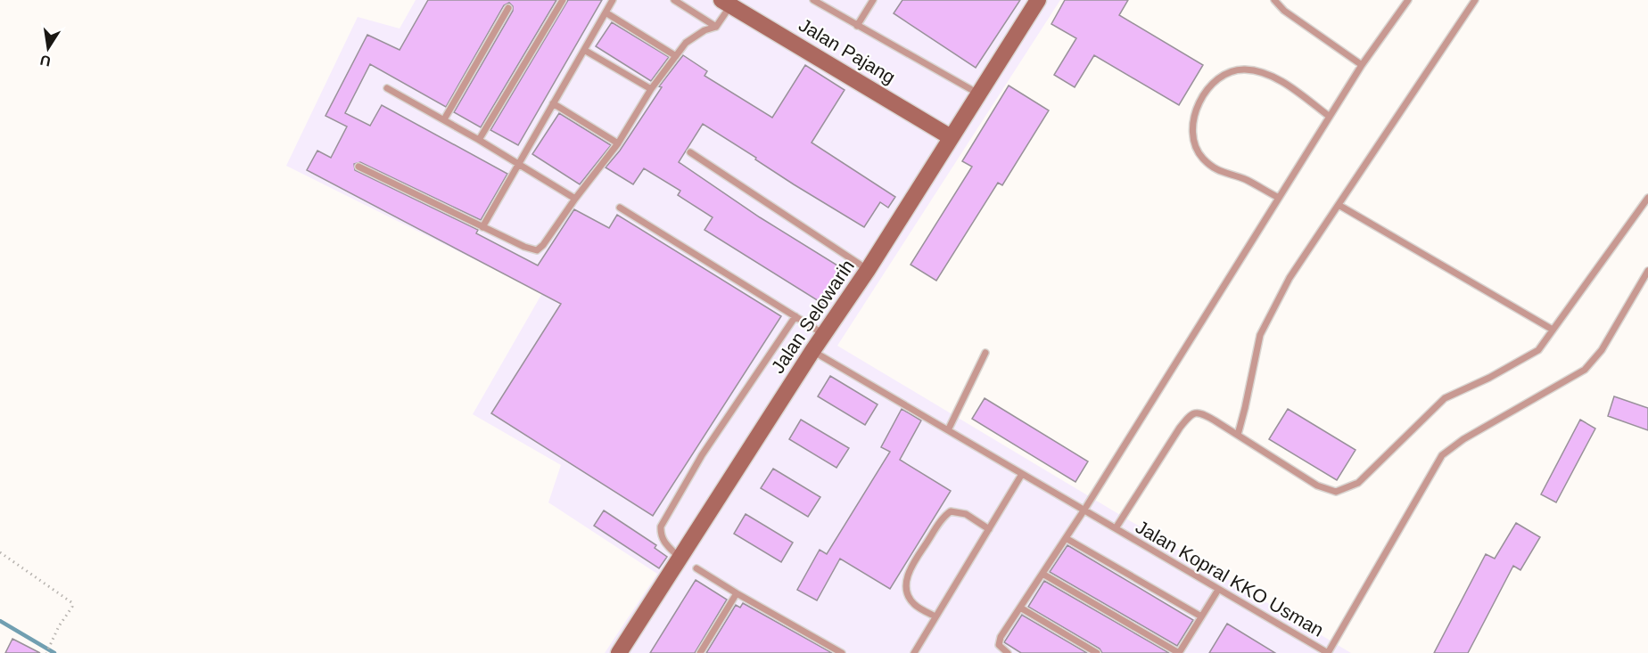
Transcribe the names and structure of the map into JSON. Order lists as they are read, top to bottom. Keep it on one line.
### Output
{"streets":{"main road":["Jalan Pajang","Jalan Selowarih"],"lane":["Jalan Kopral KKO Usman"]},"crossings":[["Jalan Pajang","Jalan Selowarih"],["Jalan Selowarih","Jalan Kopral KKO Usman"]],"north":"bottom"}
